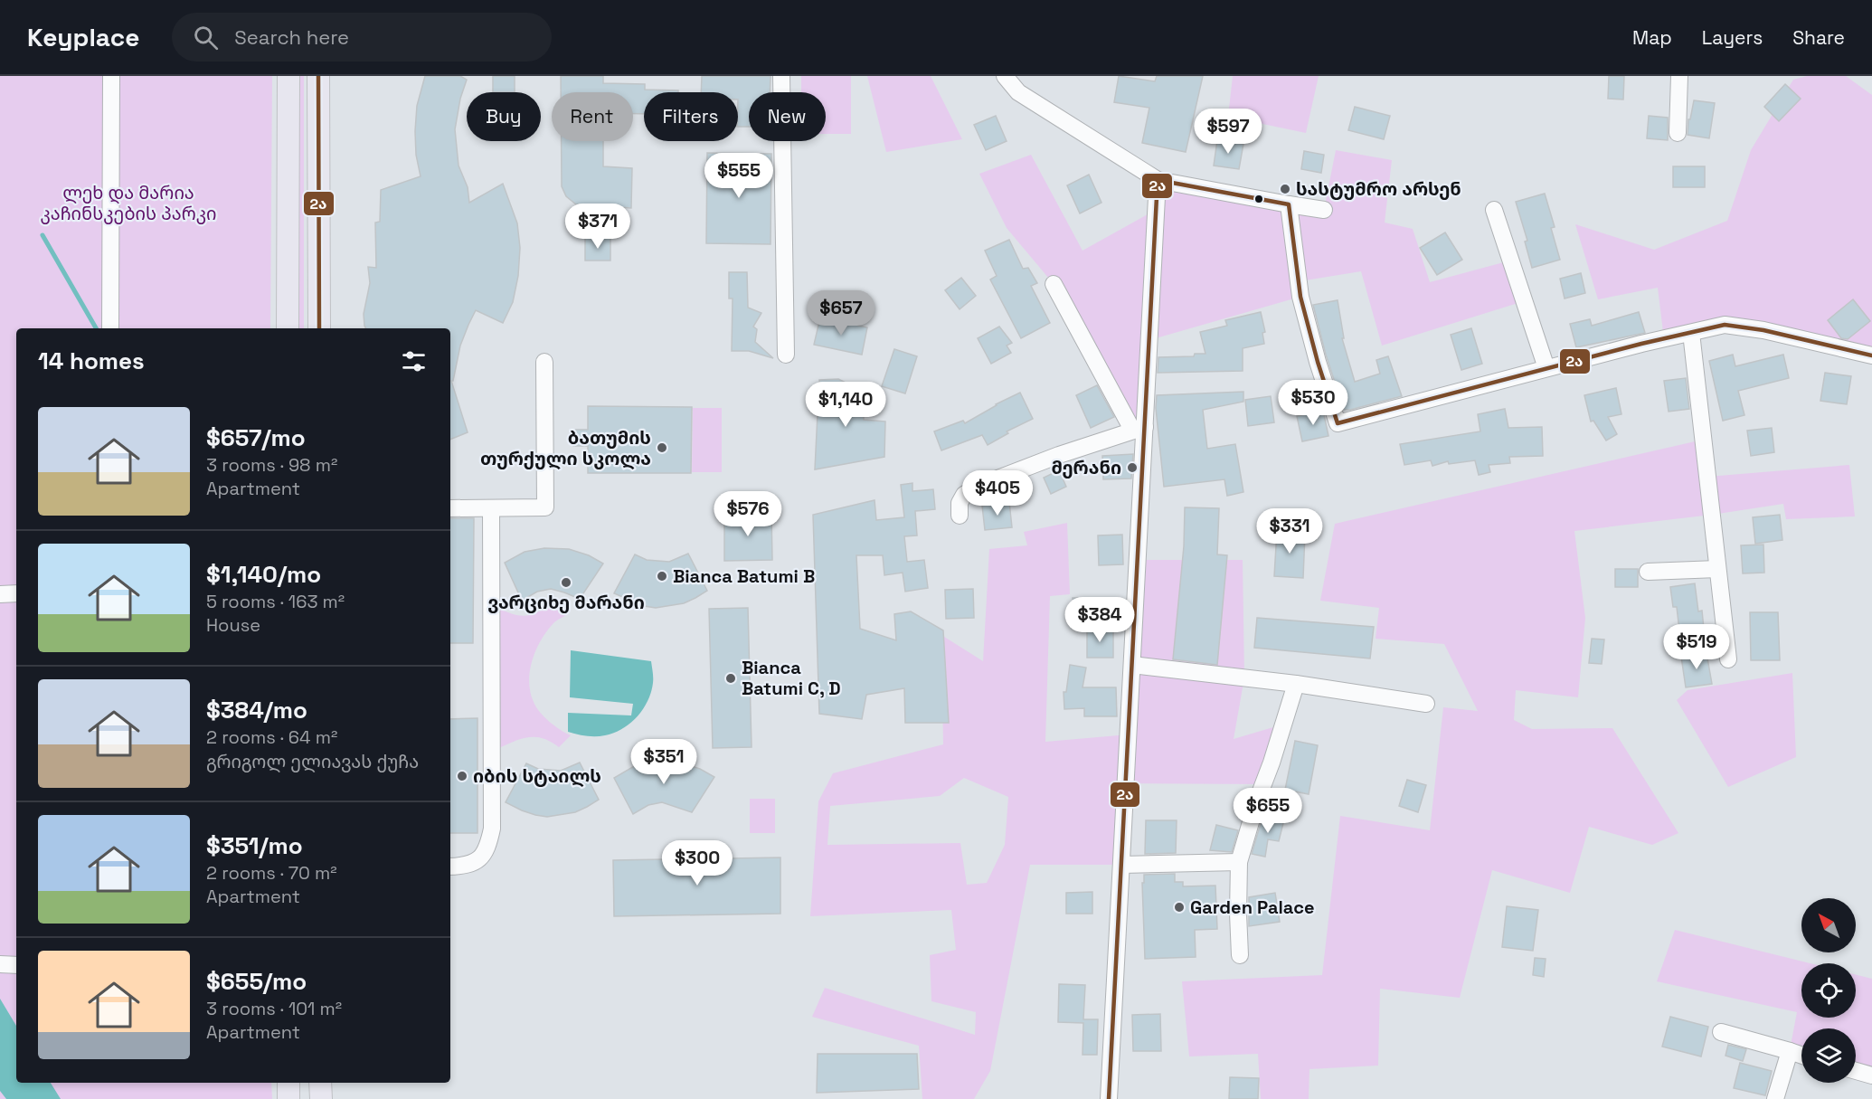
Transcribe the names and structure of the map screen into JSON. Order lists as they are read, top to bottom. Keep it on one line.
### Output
{"parks":["ლეხ და მარია კაჩინსკების პარკი"],"places":["სასტუმრო არსენ","ბათუმის თურქული სკოლა","მერანი","Bianca Batumi B","ვარციხე მარანი","Bianca Batumi C, D","იბის სტაილს","Garden Palace"],"lines":["transit line 2ა"],"north":"top left","page":{"header":"Keyplace","search":"Search here","nav":["Map","Layers","Share"],"chip":["Buy","Rent","Filters","New"],"price":["$597","$555","$371","$657","$530","$1,140","$405","$576","$331","$384","$519","$351","$655","$300"],"heading":"14 homes","list":[{"name":"$657/mo","note":"3 rooms · 98 m² · Apartment"},{"name":"$1,140/mo","note":"5 rooms · 163 m² · House"},{"name":"$384/mo","note":"2 rooms · 64 m² · გრიგოლ ელიავას ქუჩა"},{"name":"$351/mo","note":"2 rooms · 70 m² · Apartment"},{"name":"$655/mo","note":"3 rooms · 101 m² · Apartment"}]}}
